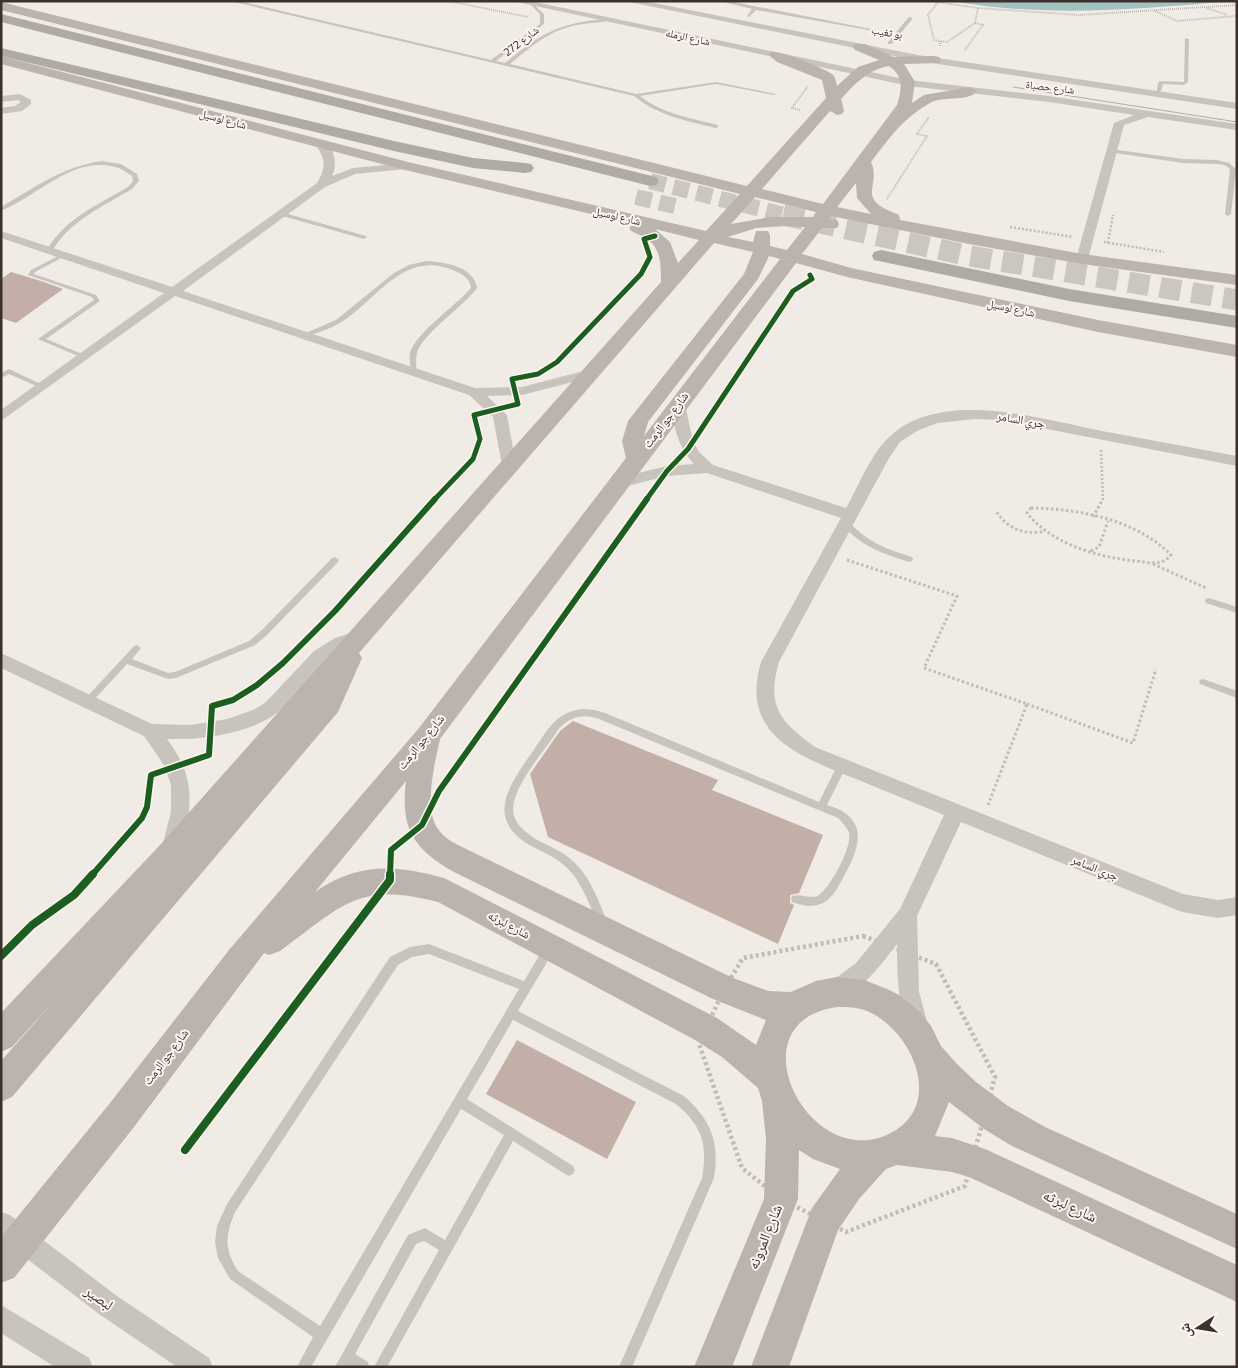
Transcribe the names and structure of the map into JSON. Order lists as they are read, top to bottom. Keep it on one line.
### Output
{"streets":{"highway":["شارع لوسيل"],"main road":["شارع الرمله","شارع جو الرمث","شارع لبرثه","شارع المرونه"],"street":["بو ثغيب","شارع حصباة","جري السامر","لبصير"],"lane":["شارع 272"]},"crossings":[["بو ثغيب","شارع الرمله"],["بو ثغيب","شارع حصباة"],["شارع الرمله","شارع 272"],["شارع الرمله","شارع حصباة"],["شارع لوسيل","شارع جو الرمث"],["شارع جو الرمث","شارع لبرثه"],["شارع جو الرمث","لبصير"],["شارع لبرثه","شارع المرونه"]],"north":"left"}
